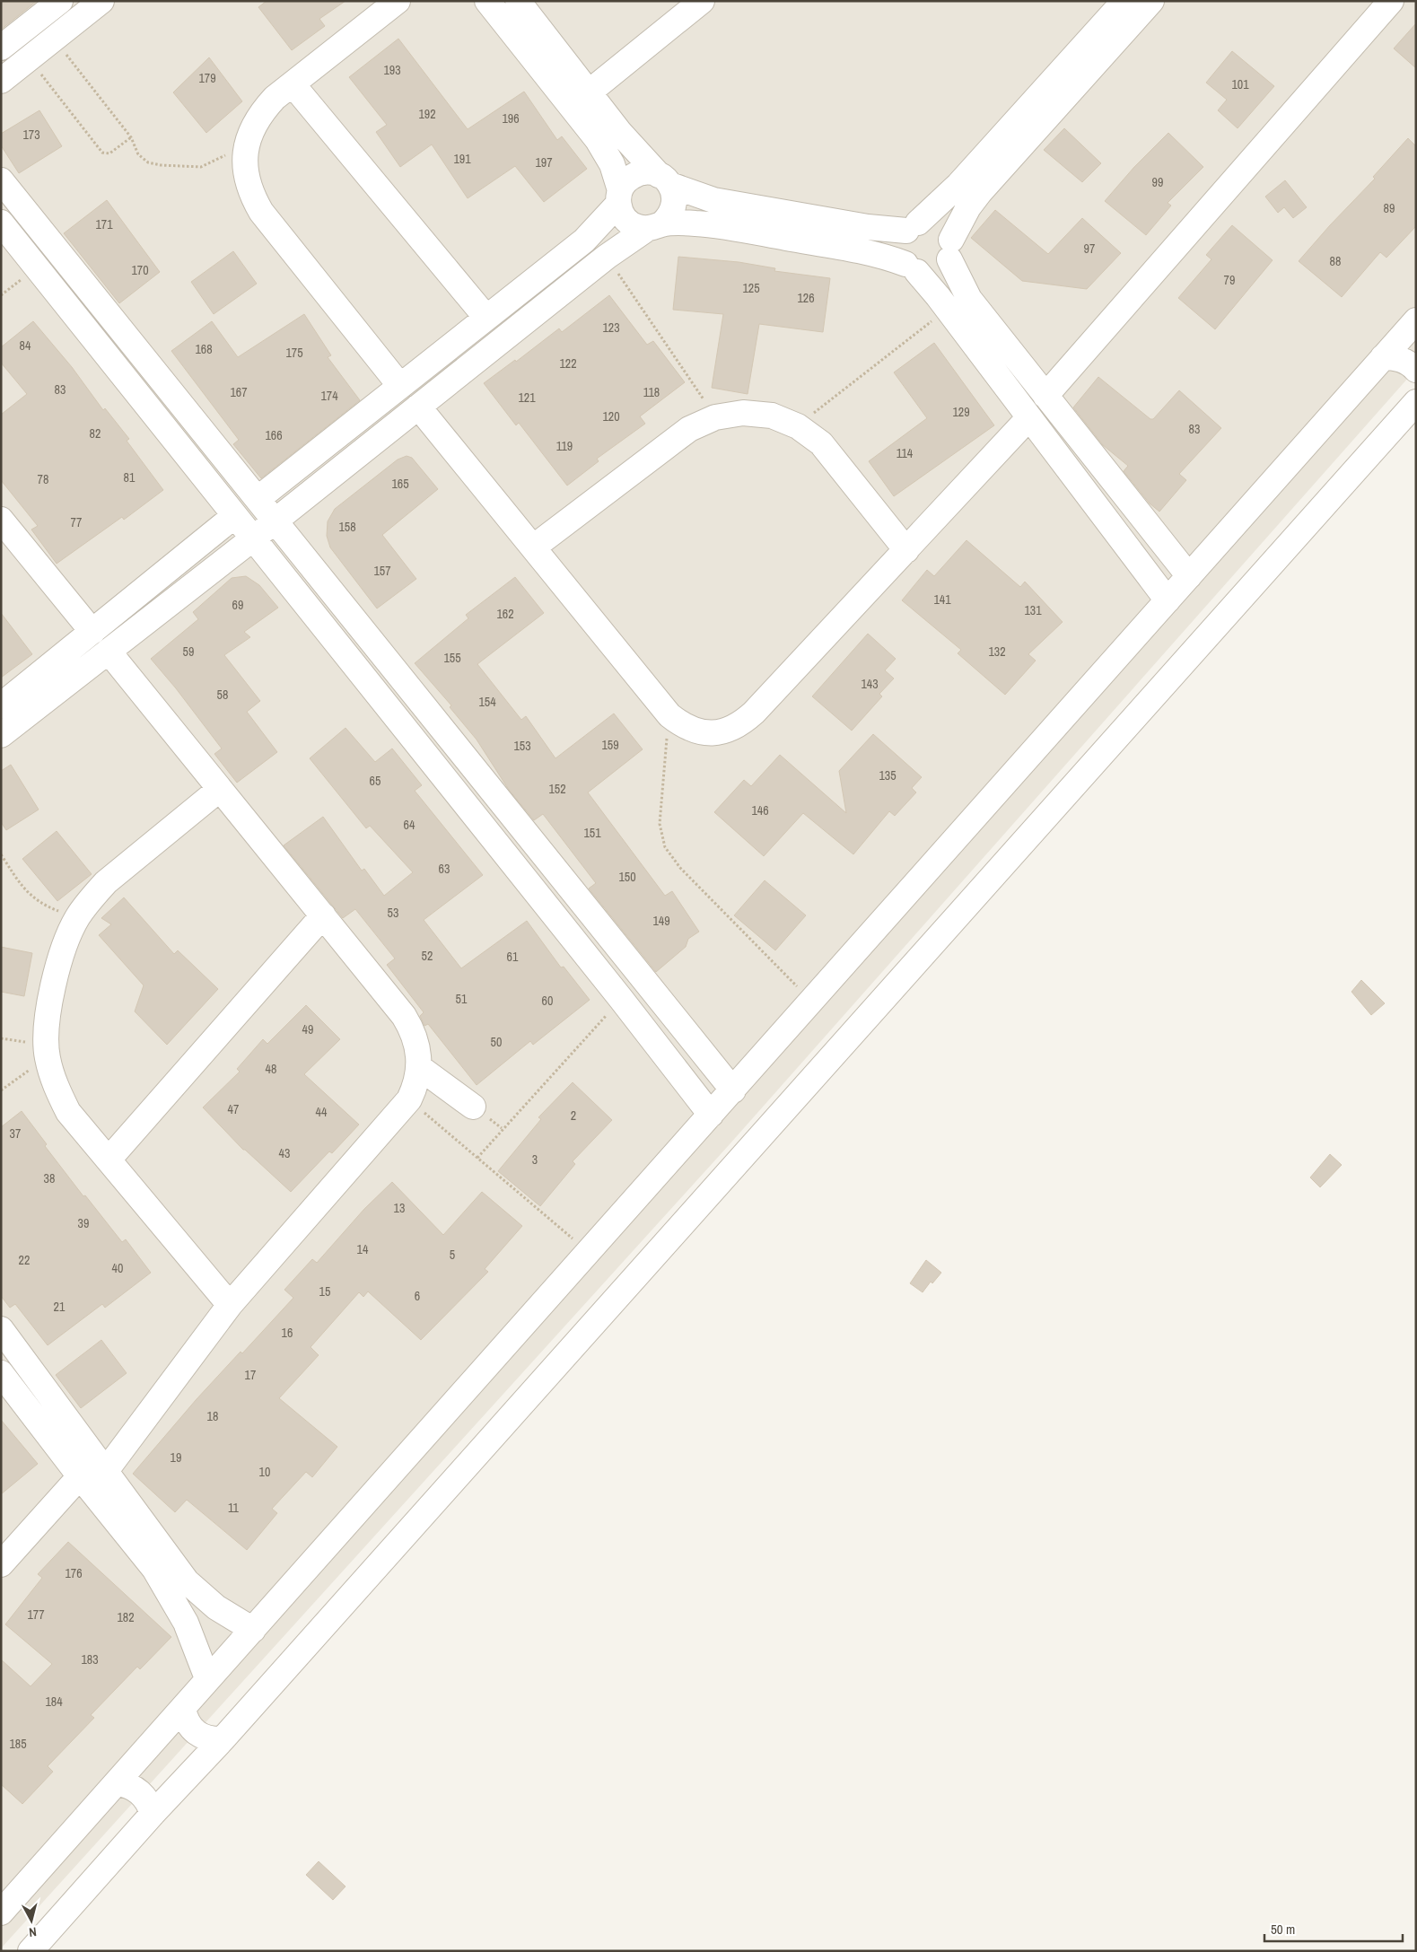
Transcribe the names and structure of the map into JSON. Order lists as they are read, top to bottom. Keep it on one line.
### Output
{"house_numbers":["193","179","101","192","196","173","191","197","99","89","171","97","88","170","79","125","126","123","84","168","175","122","83","167","118","174","121","129","120","83","82","166","119","114","81","78","165","77","158","157","141","69","131","162","59","132","155","143","58","154","159","153","135","65","152","146","64","151","63","150","53","149","52","61","51","60","49","50","48","47","44","2","37","43","3","38","13","39","14","5","22","40","15","6","21","16","17","18","19","10","11","176","177","182","183","184","185"],"scale_bar":"50 m","north":"bottom"}
